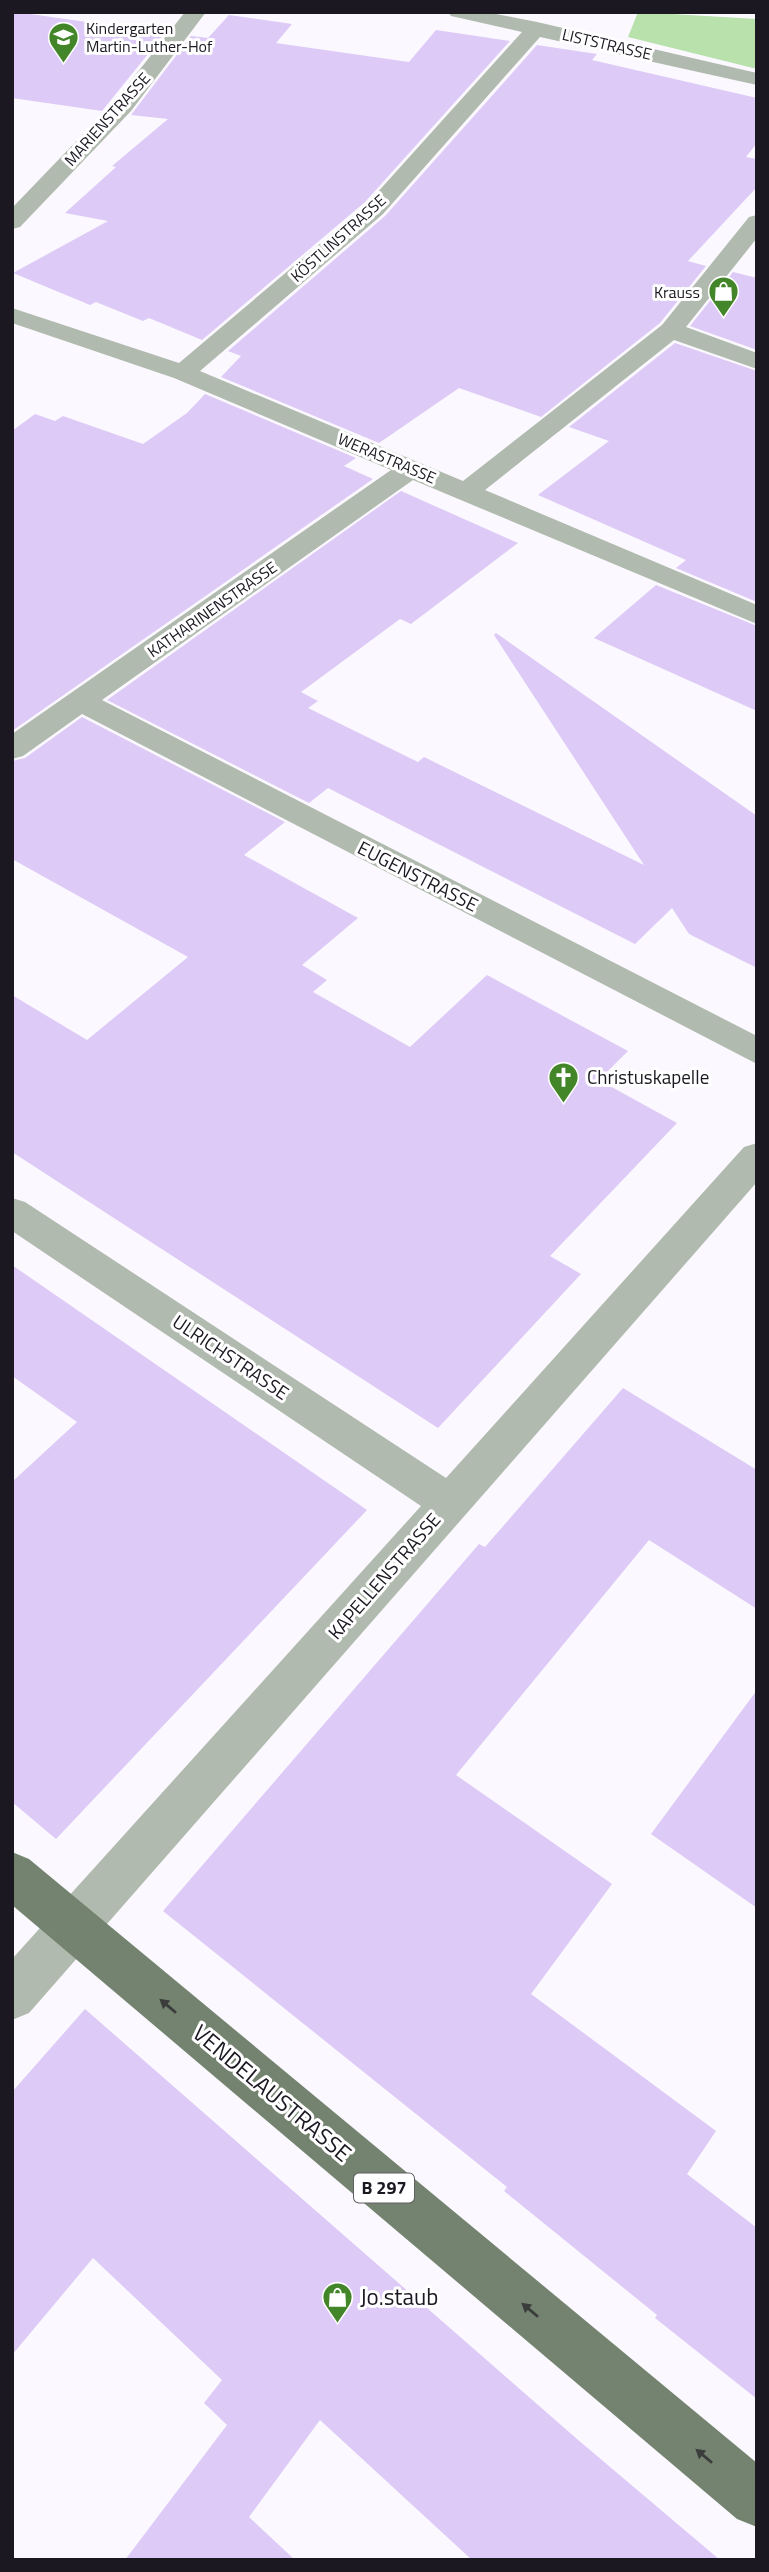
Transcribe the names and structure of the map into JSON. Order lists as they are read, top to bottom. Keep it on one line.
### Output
{"streets":{"main road":["VENDELAUSTRASSE","B 297"],"street":["LISTSTRASSE","MARIENSTRASSE","KÖSTLINSTRASSE","WERASTRASSE","KATHARINENSTRASSE","EUGENSTRASSE","ULRICHSTRASSE","KAPELLENSTRASSE"]},"crossings":[["LISTSTRASSE","KÖSTLINSTRASSE"],["KÖSTLINSTRASSE","WERASTRASSE"],["WERASTRASSE","KATHARINENSTRASSE"],["KATHARINENSTRASSE","EUGENSTRASSE"],["ULRICHSTRASSE","KAPELLENSTRASSE"],["KAPELLENSTRASSE","VENDELAUSTRASSE"]],"one_way":["VENDELAUSTRASSE"],"places":{"school or university":["Kindergarten Martin-Luther-Hof"],"shop":["Krauss","Jo.staub"],"church":["Christuskapelle"]}}
